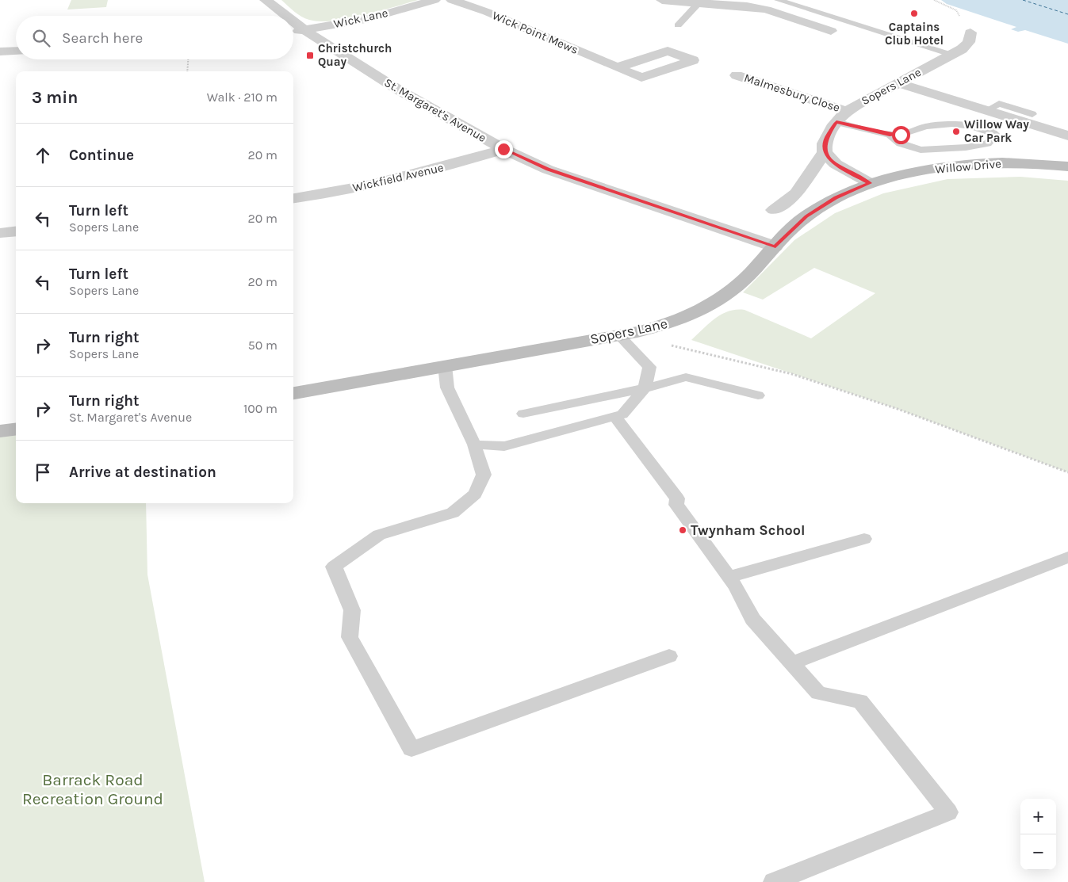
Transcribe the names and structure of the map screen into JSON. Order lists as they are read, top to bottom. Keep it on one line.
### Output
{"streets":{"street":["Wick Lane","Wick Point Mews","Sopers Lane","Malmesbury Close","St. Margaret's Avenue","Willow Drive","Wickfield Avenue"]},"crossings":[["Wick Lane","St. Margaret's Avenue"],["Sopers Lane","Malmesbury Close"],["Sopers Lane","St. Margaret's Avenue"],["Sopers Lane","Willow Drive"],["St. Margaret's Avenue","Wickfield Avenue"]],"parks":["Barrack Road Recreation Ground"],"places":{"other":["Captains Club Hotel","Willow Way Car Park","Twynham School"],"transit":["Christchurch Quay"]},"page":{"search":"Search here","heading":["3 min","Walk · 210 m"],"list":[["Continue","20 m"],["Turn left","Sopers Lane","20 m"],["Turn left","Sopers Lane","20 m"],["Turn right","Sopers Lane","50 m"],["Turn right","St. Margaret's Avenue","100 m"],"Arrive at destination"],"map_buttons":["+","−"]}}
